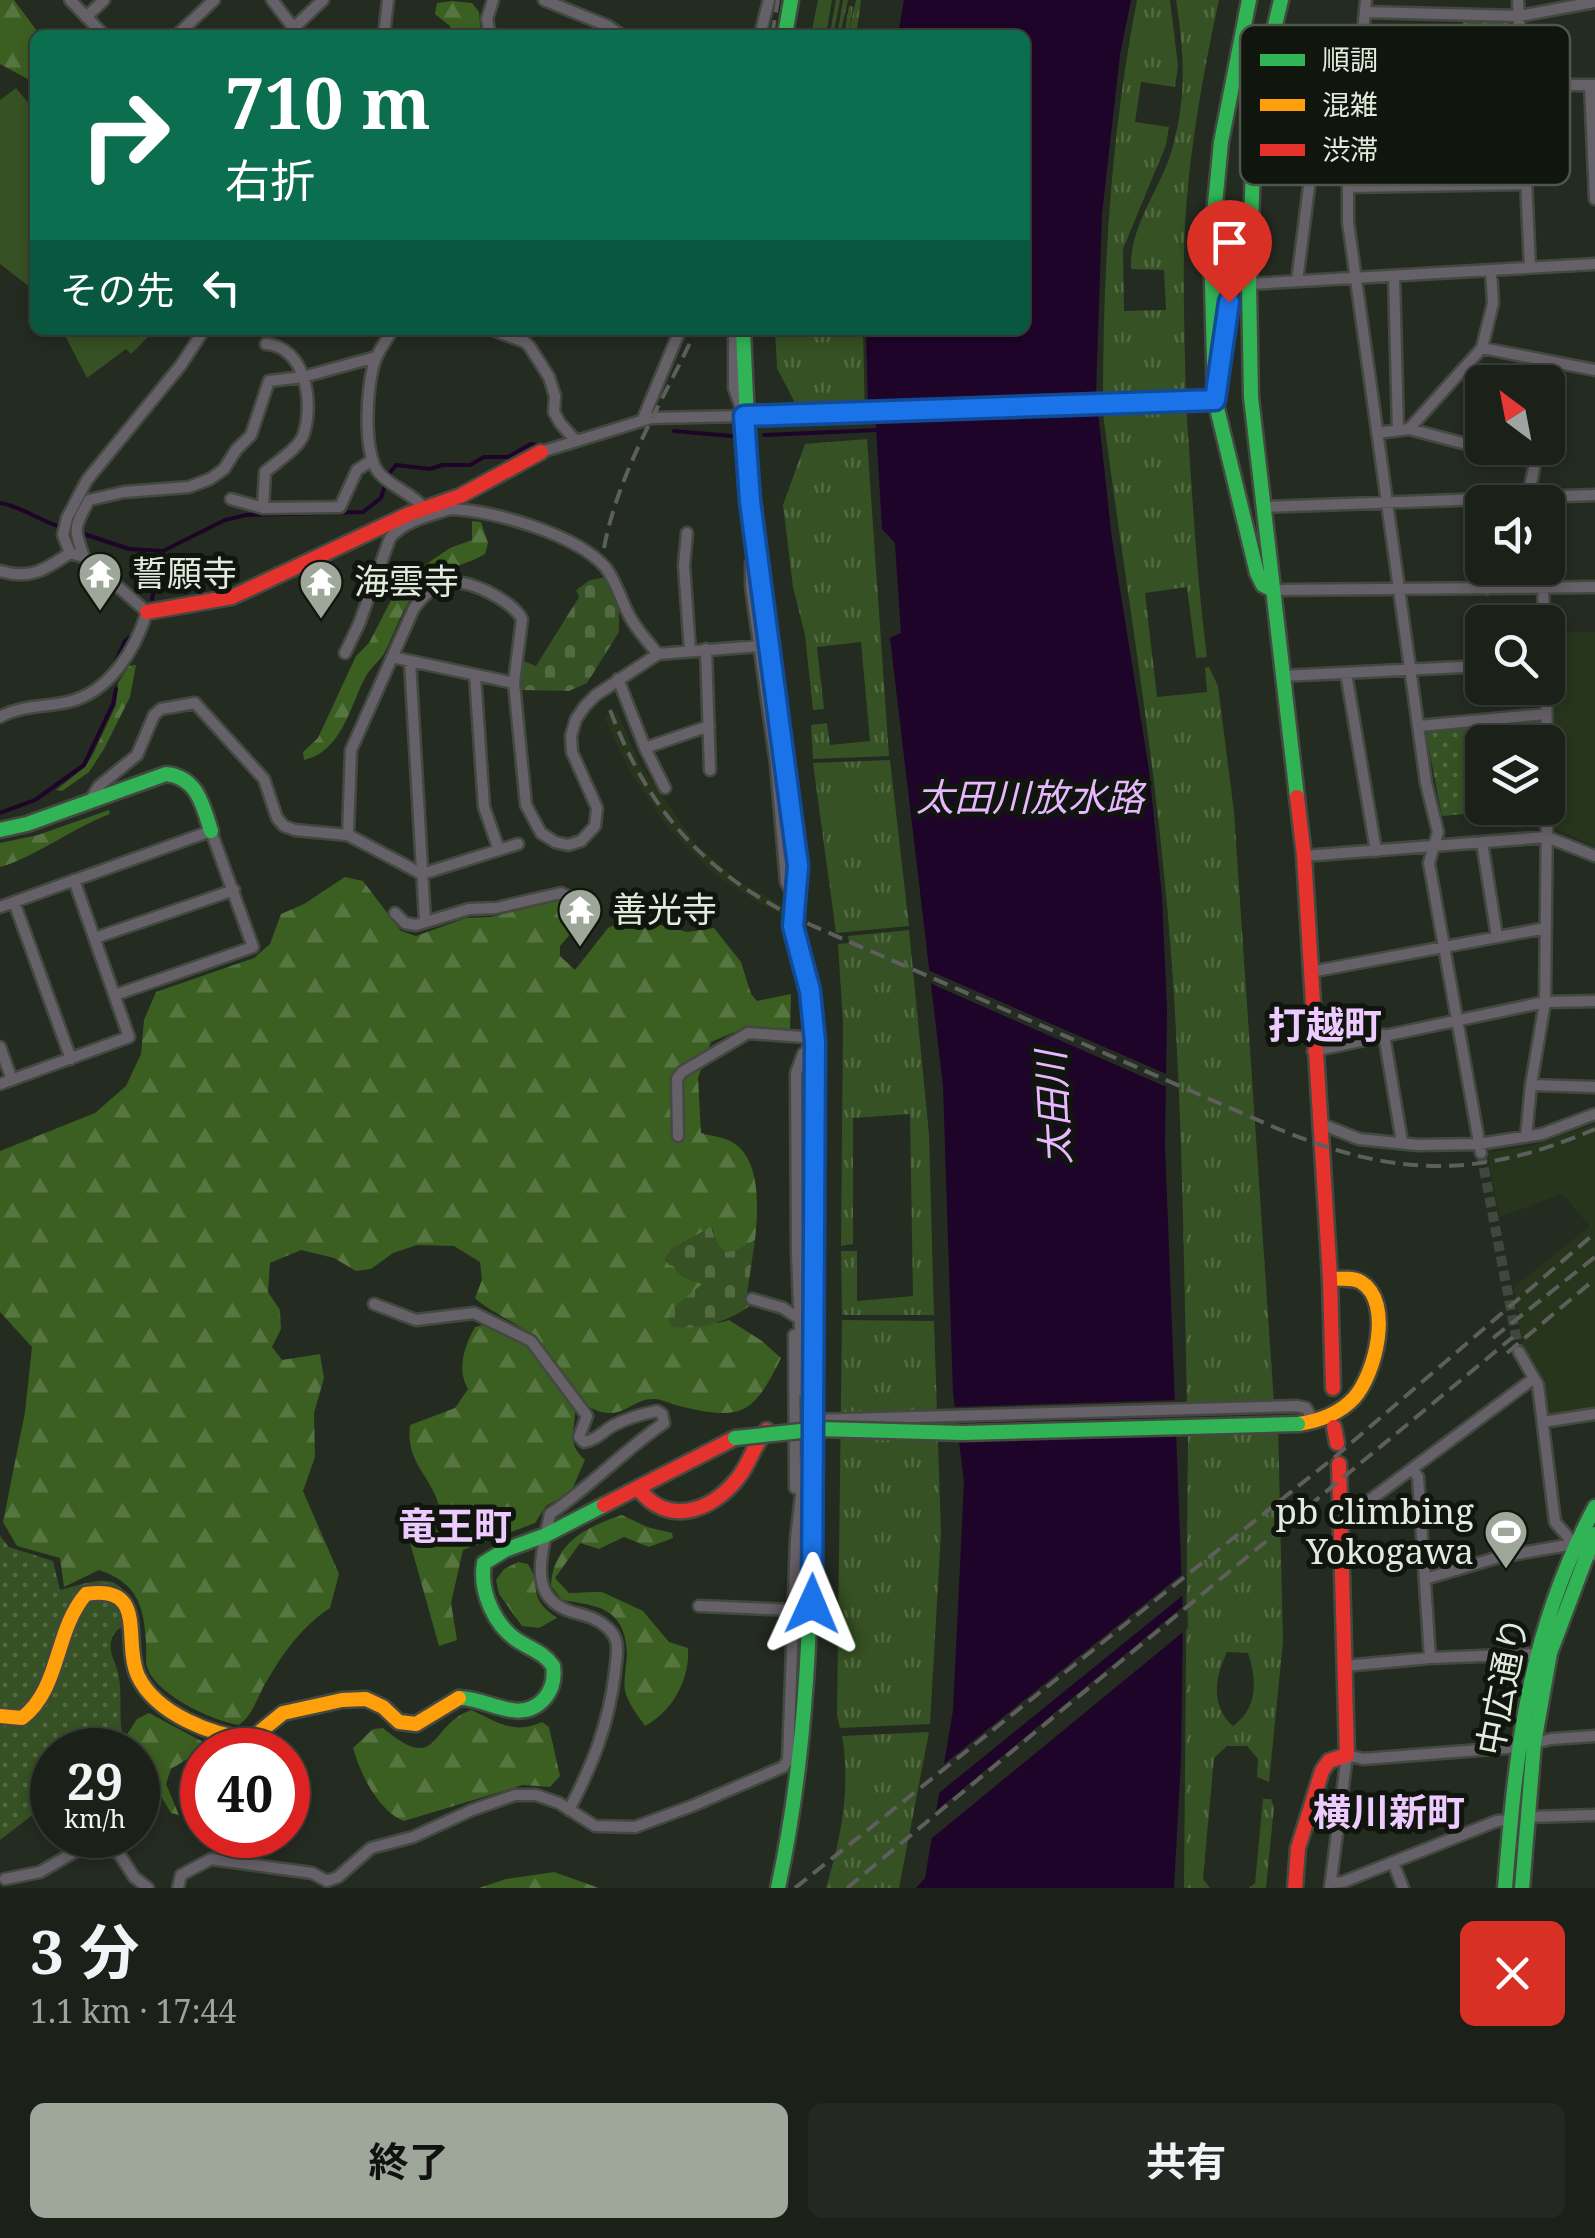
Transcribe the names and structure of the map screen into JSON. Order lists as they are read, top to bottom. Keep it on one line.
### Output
{"streets":{"street":["中広通り"]},"districts":["打越町","竜王町","横川新町"],"water":["太田川放水路","太田川"],"places":{"temple":["誓願寺","海雲寺","善光寺"],"sports":["pb climbing Yokogawa"]},"legend":["順調","混雑","渋滞"],"north":"top left","page":{"turn":["710 m","右折"],"then":"その先","speed":"29 km/h","limit":"40","heading":["3 分","1.1 km · 17:44"],"buttons":["終了","共有"]}}
